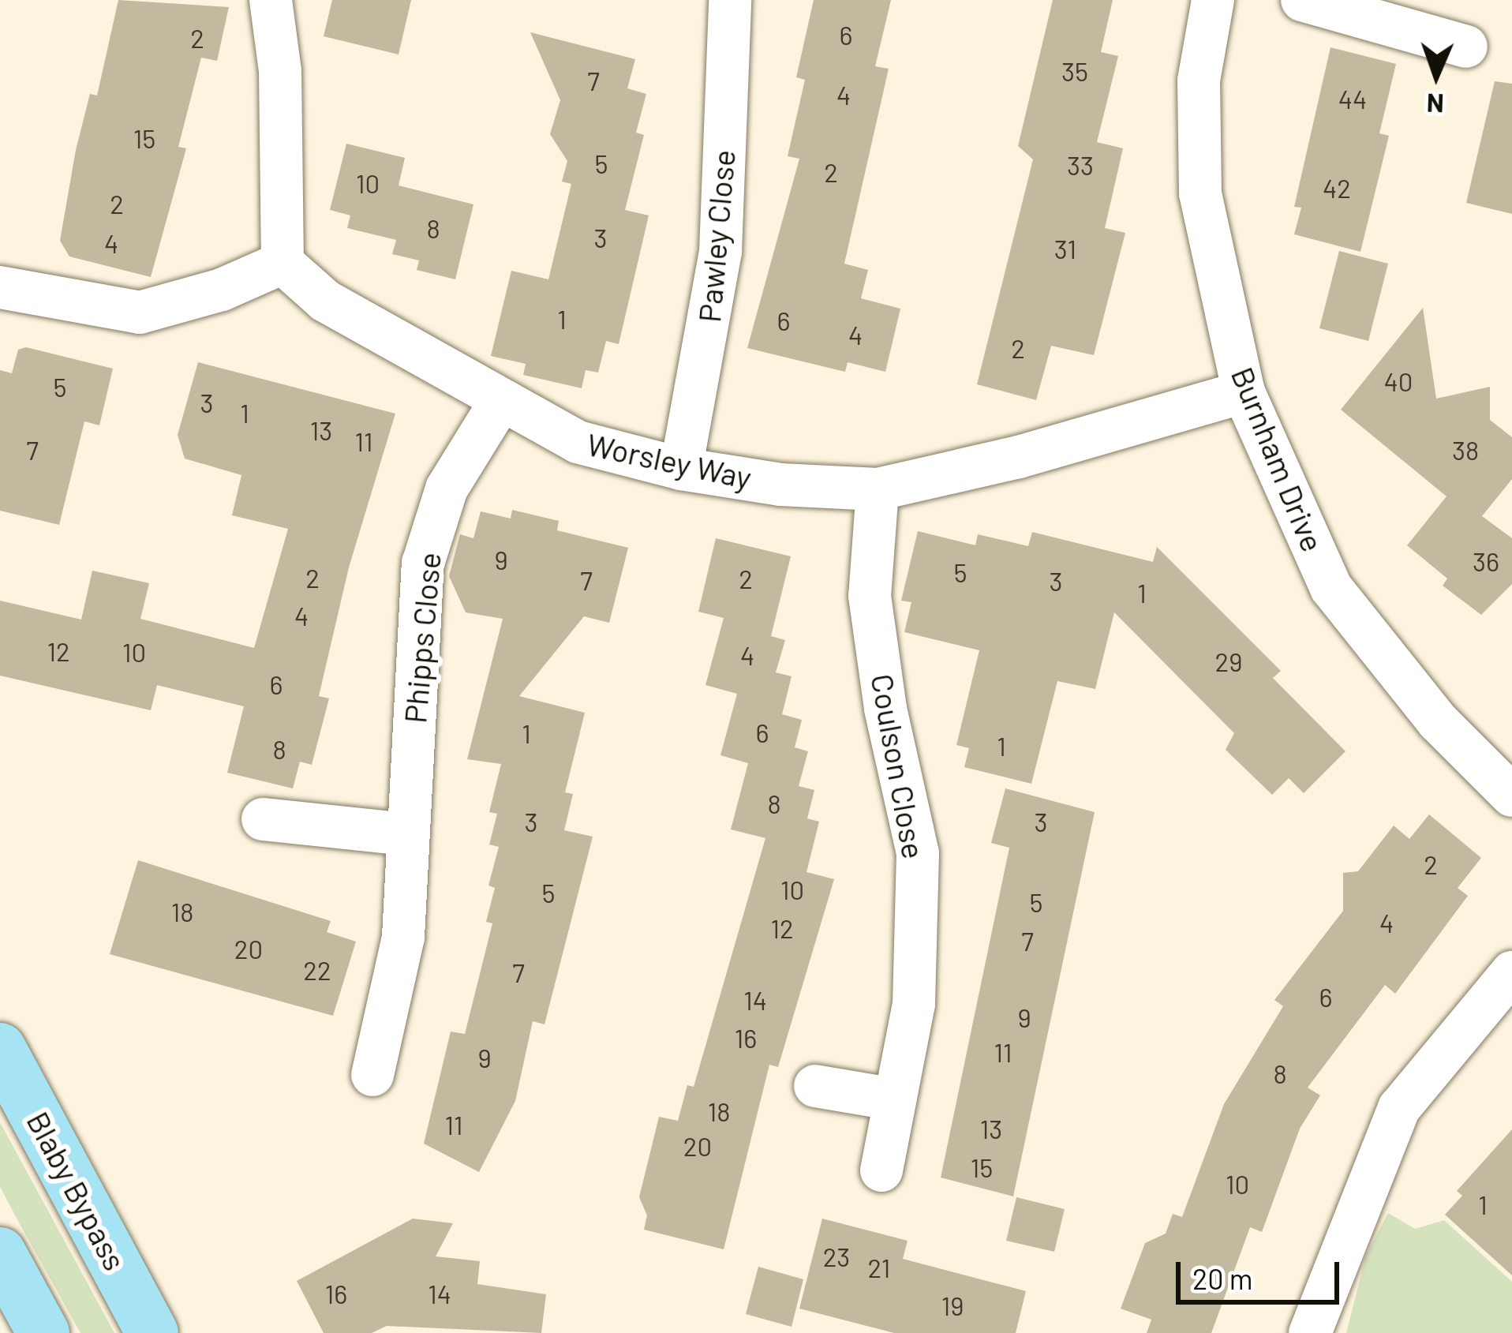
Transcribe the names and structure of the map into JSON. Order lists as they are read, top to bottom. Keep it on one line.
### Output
{"streets":{"main road":["Blaby Bypass"],"street":["Pawley Close","Burnham Drive","Worsley Way","Phipps Close","Coulson Close"]},"crossings":[["Pawley Close","Worsley Way"],["Burnham Drive","Worsley Way"],["Worsley Way","Phipps Close"],["Worsley Way","Coulson Close"]],"house_numbers":["6","2","35","7","4","44","15","5","33","2","10","42","2","8","3","4","31","1","6","4","2","40","5","3","1","13","11","7","38","9","36","5","2","2","7","3","1","4","12","10","4","29","6","6","1","1","8","8","3","3","2","10","5","5","18","4","12","7","20","22","7","6","14","9","16","11","9","8","18","11","13","20","15","10","1","23","21","16","14","19"],"scale_bar":"20 m","north":"bottom"}
